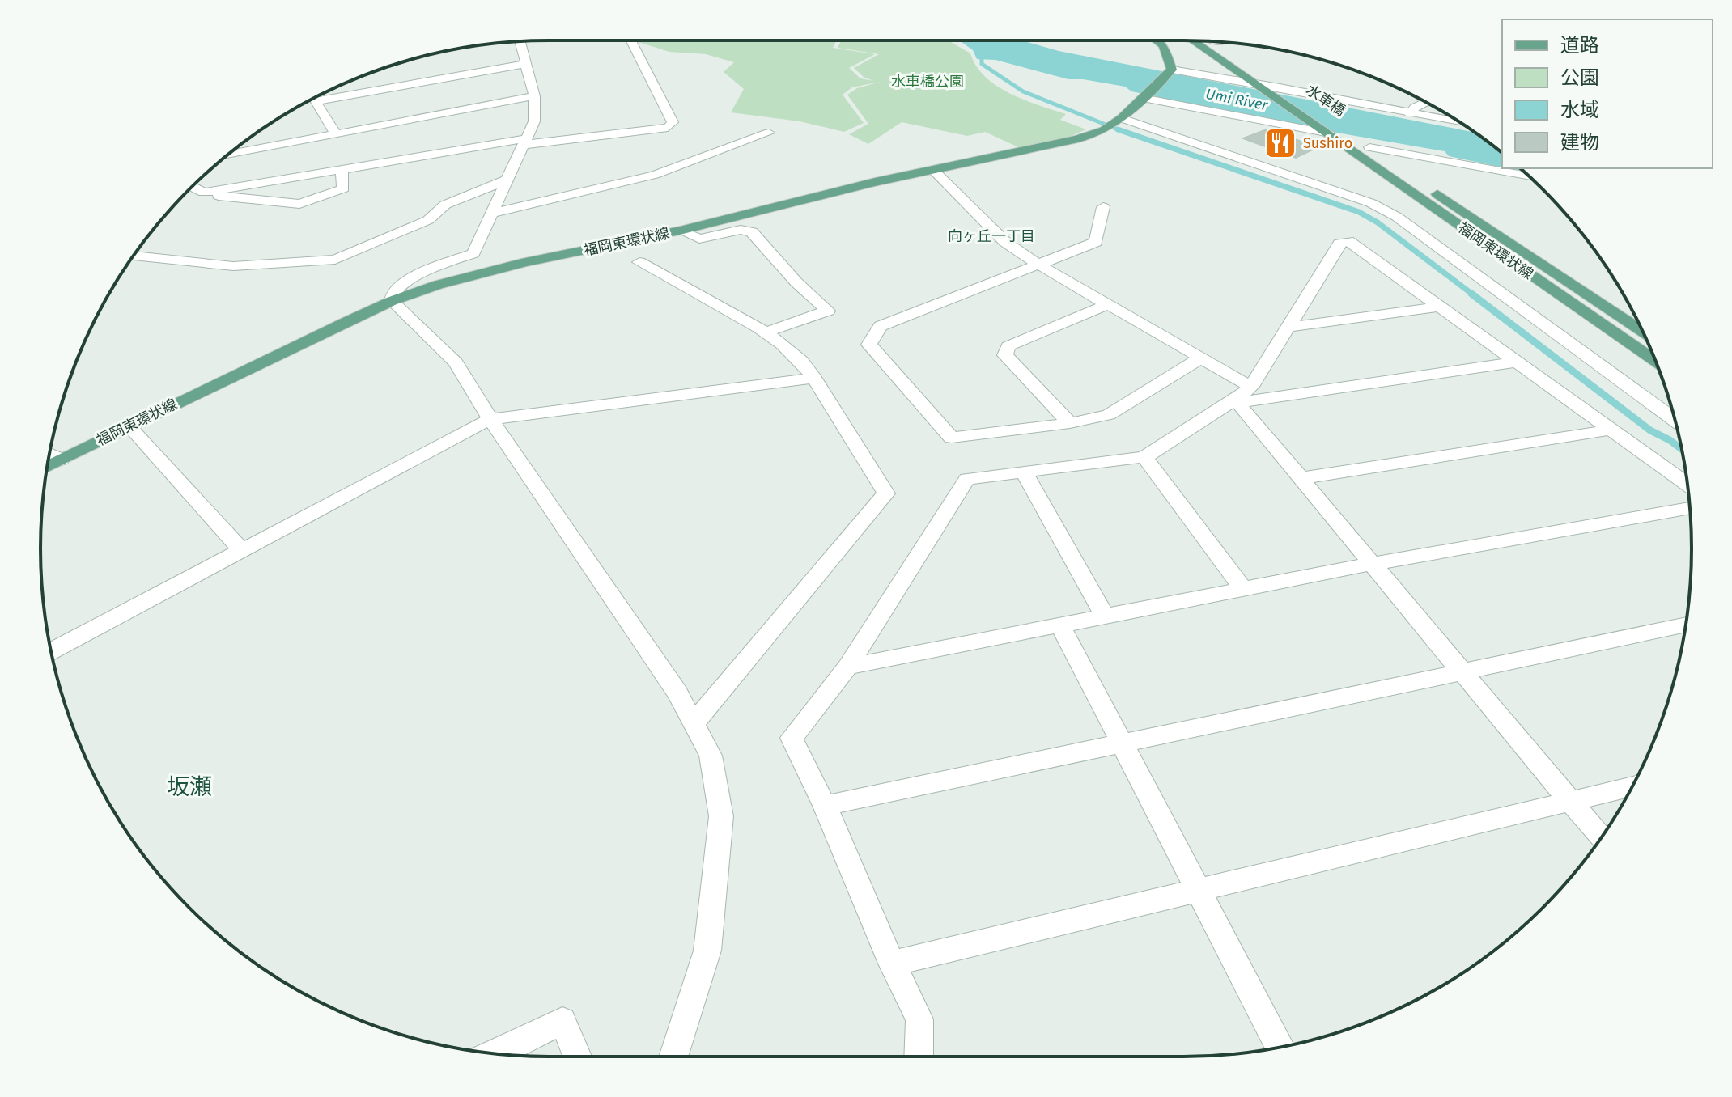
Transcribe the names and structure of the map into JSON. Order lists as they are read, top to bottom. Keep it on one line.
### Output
{"streets":{"main road":["水車橋","福岡東環状線"]},"crossings":[["水車橋","福岡東環状線"]],"districts":["向ヶ丘一丁目","坂瀬"],"water":["Umi River"],"parks":["水車橋公園"],"places":{"restaurant":["Sushiro"]},"legend":["道路","公園","水域","建物"]}
